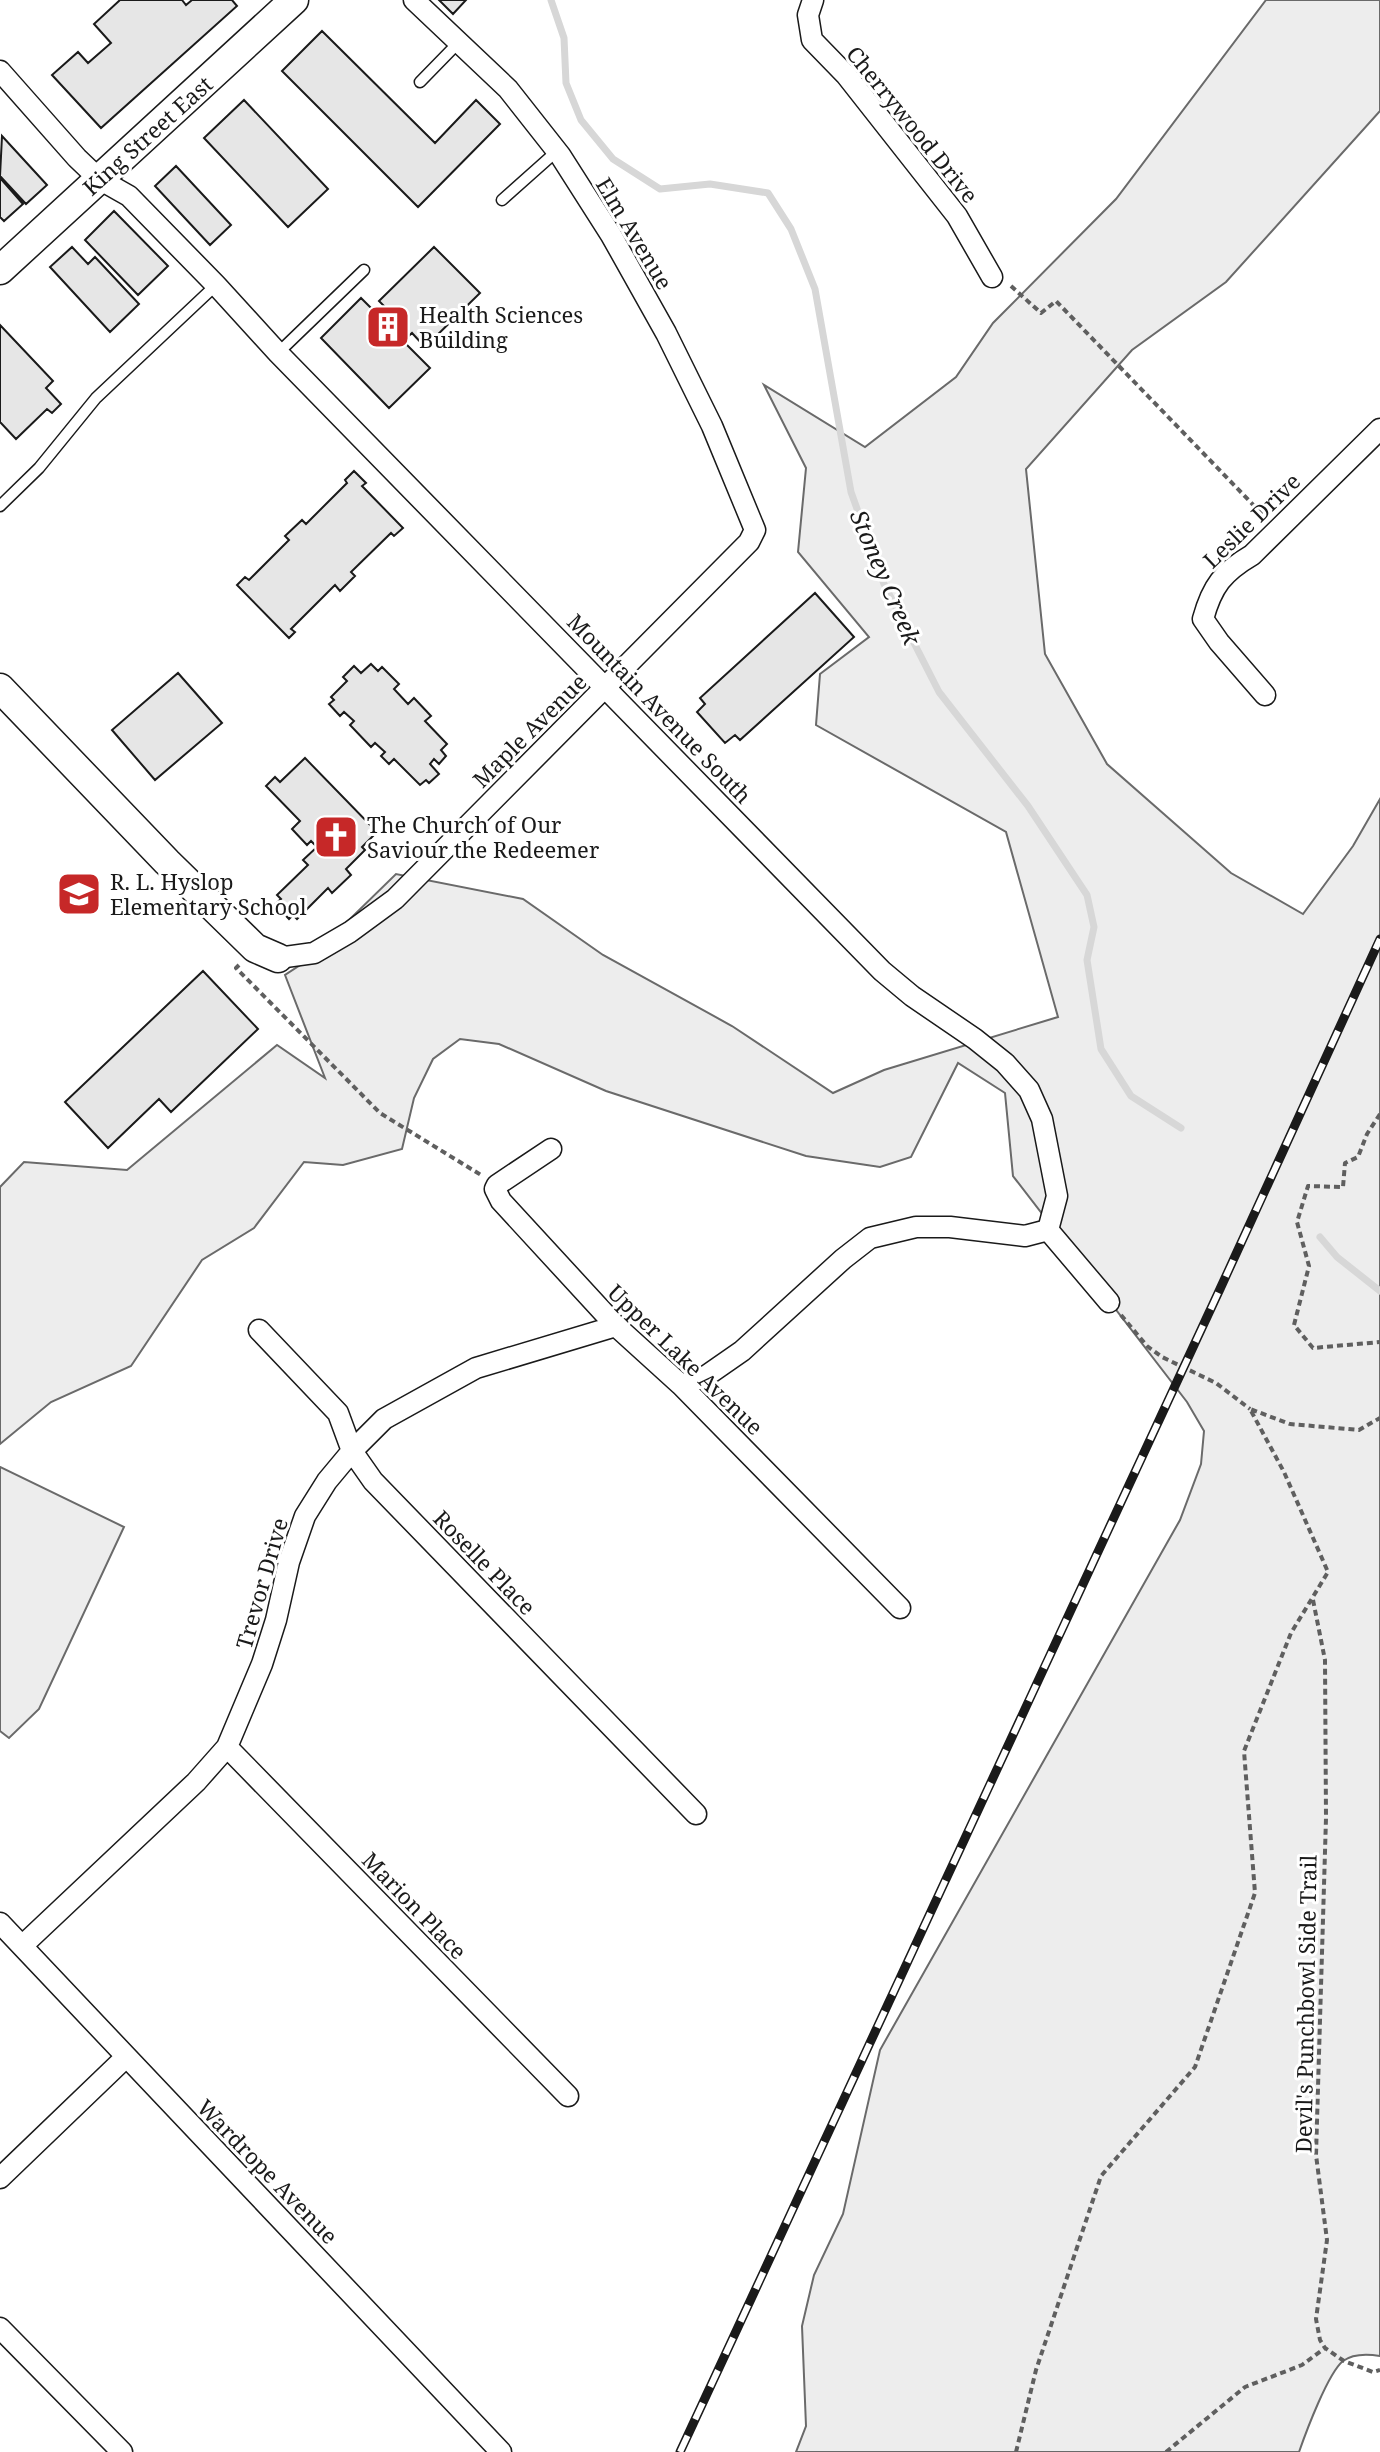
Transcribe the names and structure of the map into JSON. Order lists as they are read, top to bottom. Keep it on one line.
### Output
{"streets":{"main road":["King Street East"],"street":["Cherrywood Drive","Elm Avenue","Leslie Drive","Mountain Avenue South","Maple Avenue","Upper Lake Avenue","Roselle Place","Trevor Drive","Marion Place","Wardrope Avenue"],"path":["Devil's Punchbowl Side Trail"]},"crossings":[["King Street East","Mountain Avenue South"],["Elm Avenue","Maple Avenue"],["Mountain Avenue South","Maple Avenue"],["Upper Lake Avenue","Trevor Drive"],["Roselle Place","Trevor Drive"],["Trevor Drive","Marion Place"],["Trevor Drive","Wardrope Avenue"]],"water":["Stoney Creek"],"places":{"building":["Health Sciences Building"],"church":["The Church of Our Saviour the Redeemer"],"school or university":["R. L. Hyslop Elementary School"]}}
